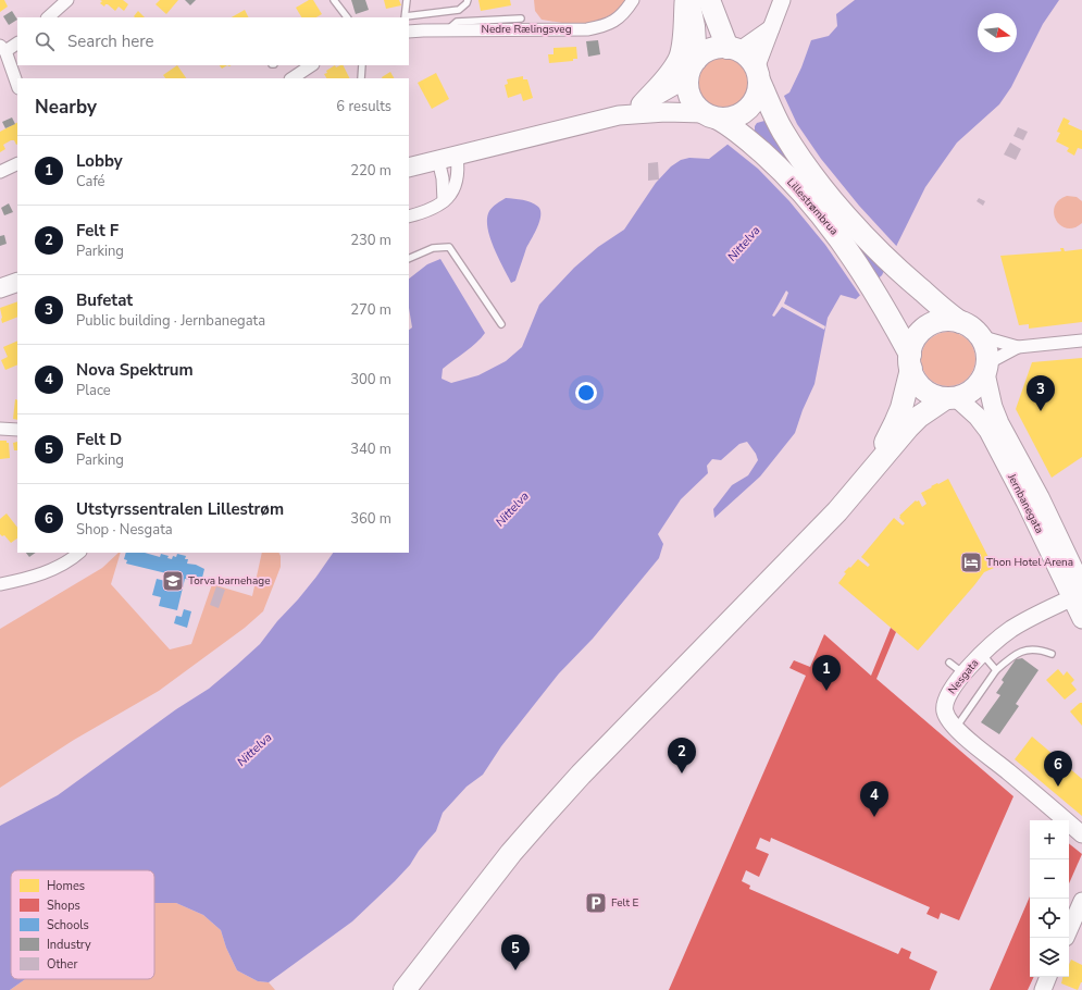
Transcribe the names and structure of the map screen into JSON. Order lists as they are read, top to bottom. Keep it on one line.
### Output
{"streets":{"highway":["Lillestrømbrua"],"main road":["Jernbanegata"],"street":["Nedre Rælingsveg","Nesgata"]},"crossings":[["Lillestrømbrua","Jernbanegata"],["Jernbanegata","Nesgata"]],"water":["Nittelva"],"places":{"hotel":["Thon Hotel Arena"],"school or university":["Torva barnehage"],"parking":["Felt E"]},"legend":["Homes","Shops","Schools","Industry","Other"],"north":"right","page":{"search":"Search here","heading":["Nearby","6 results"],"list":[{"mark":"1","name":"Lobby","note":"Café","value":"220 m"},{"mark":"2","name":"Felt F","note":"Parking","value":"230 m"},{"mark":"3","name":"Bufetat","note":"Public building · Jernbanegata","value":"270 m"},{"mark":"4","name":"Nova Spektrum","note":"Place","value":"300 m"},{"mark":"5","name":"Felt D","note":"Parking","value":"340 m"},{"mark":"6","name":"Utstyrssentralen Lillestrøm","note":"Shop · Nesgata","value":"360 m"}],"pins":["3","1","2","6","4","5"],"map_buttons":["+","−"]}}
